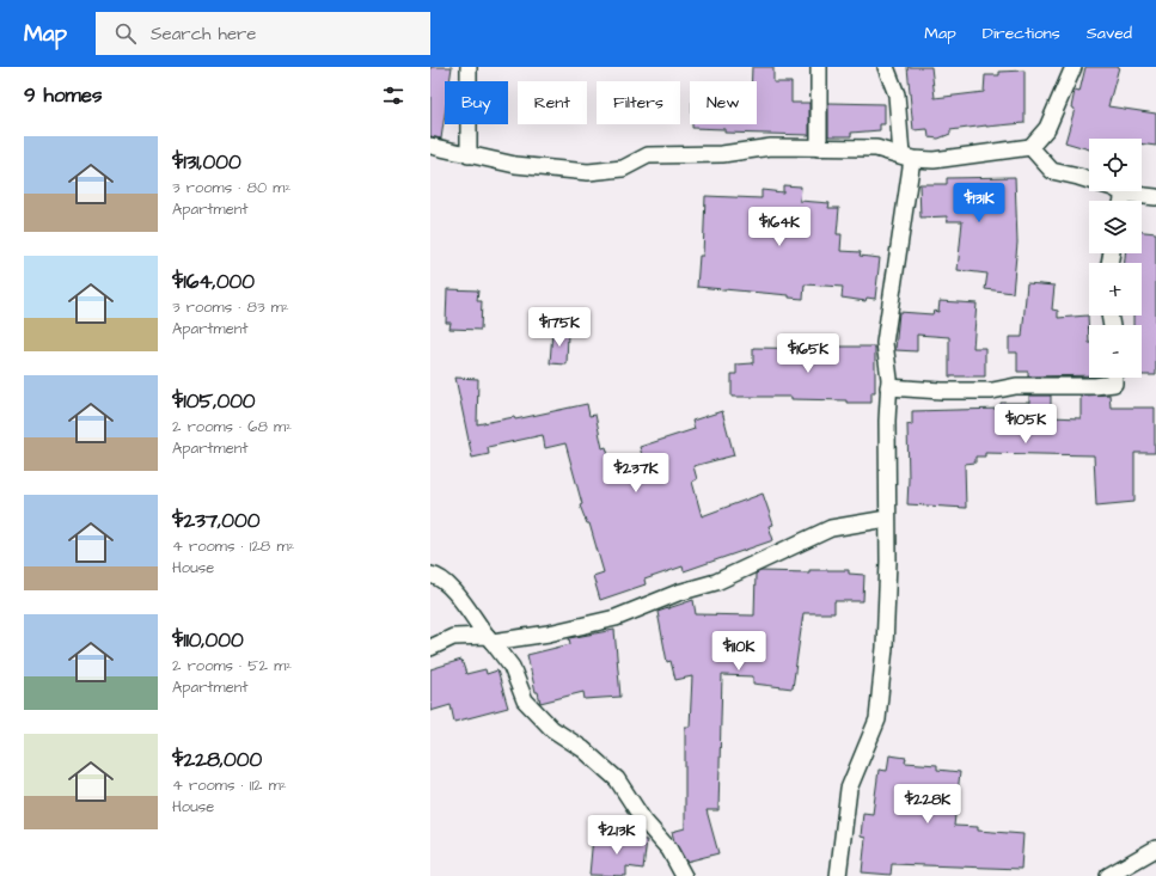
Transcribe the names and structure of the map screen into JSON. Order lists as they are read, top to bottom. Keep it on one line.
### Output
{"page":{"header":"Map","search":"Search here","nav":["Map","Directions","Saved"],"heading":"9 homes","chip":["Buy","Rent","Filters","New"],"list":[{"name":"$131,000","note":"3 rooms · 80 m² · Apartment"},{"name":"$164,000","note":"3 rooms · 83 m² · Apartment"},{"name":"$105,000","note":"2 rooms · 68 m² · Apartment"},{"name":"$237,000","note":"4 rooms · 128 m² · House"},{"name":"$110,000","note":"2 rooms · 52 m² · Apartment"},{"name":"$228,000","note":"4 rooms · 112 m² · House"}],"map_buttons":["+","−"],"price":["$131K","$164K","$175K","$165K","$105K","$237K","$110K","$228K","$213K"]}}
